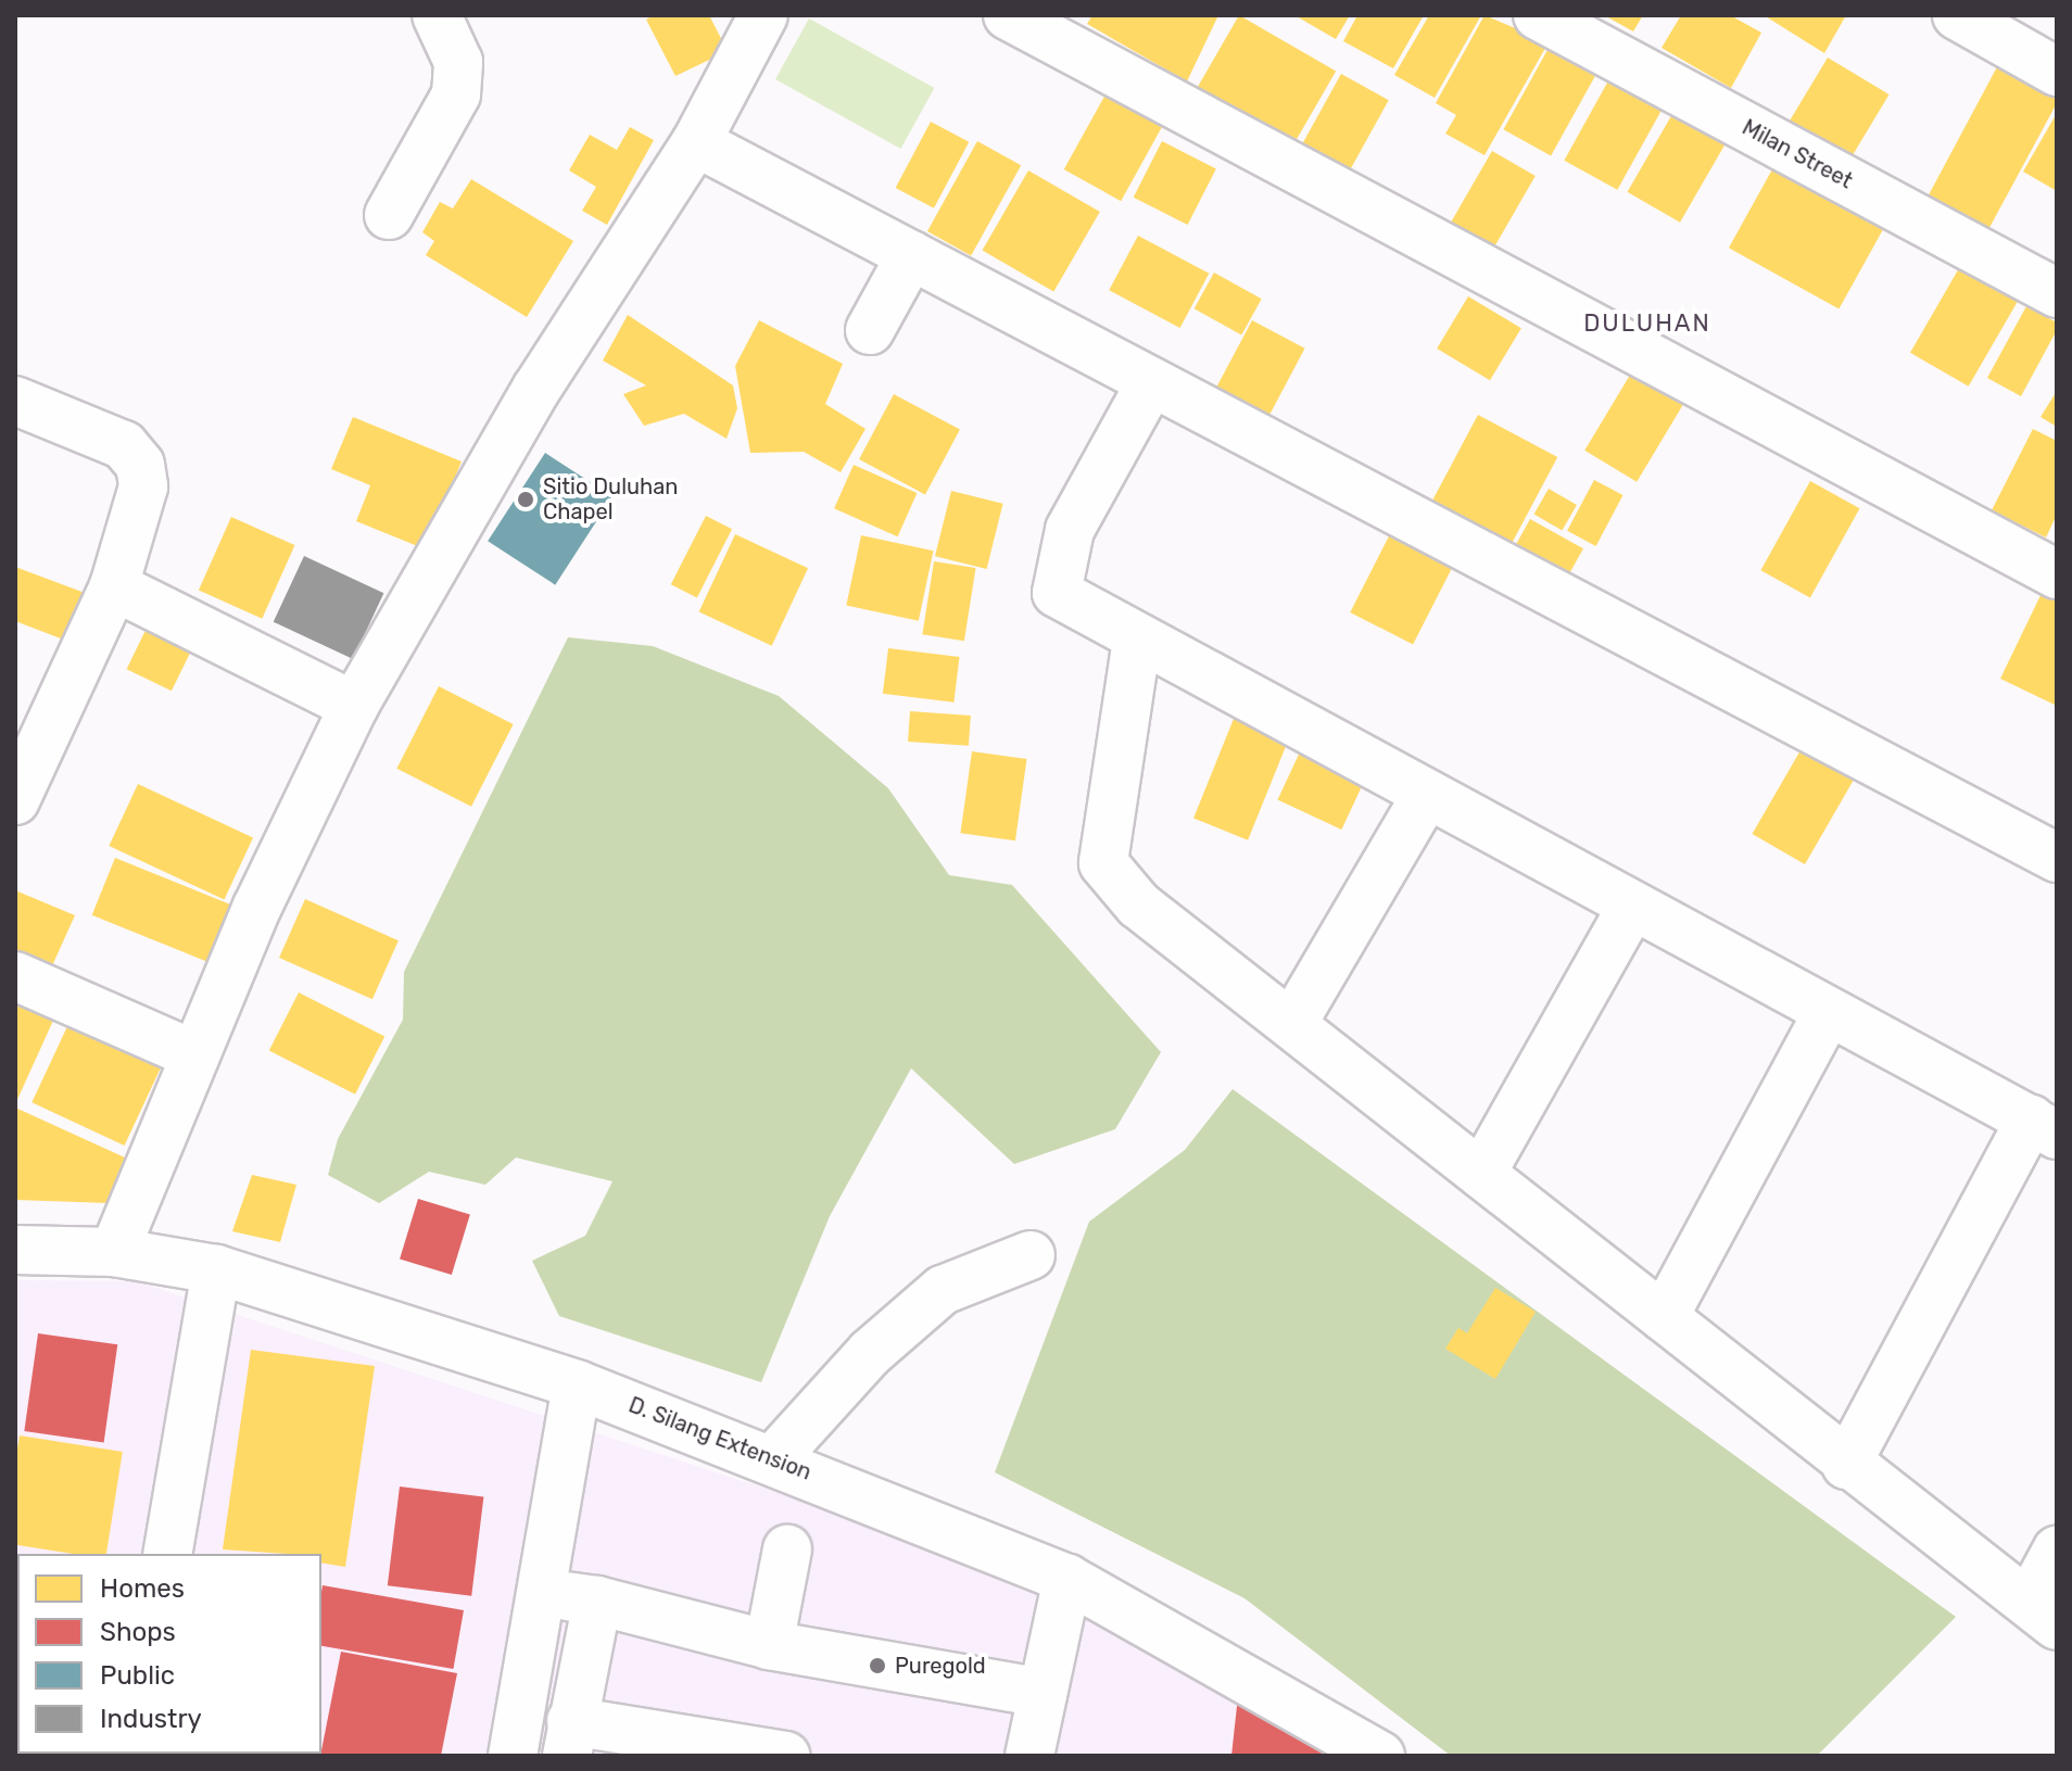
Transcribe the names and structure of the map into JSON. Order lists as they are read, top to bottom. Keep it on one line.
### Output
{"streets":{"street":["Milan Street","D. Silang Extension"]},"districts":["DULUHAN"],"places":["Sitio Duluhan Chapel","Puregold"],"legend":["Homes","Shops","Public","Industry"]}
